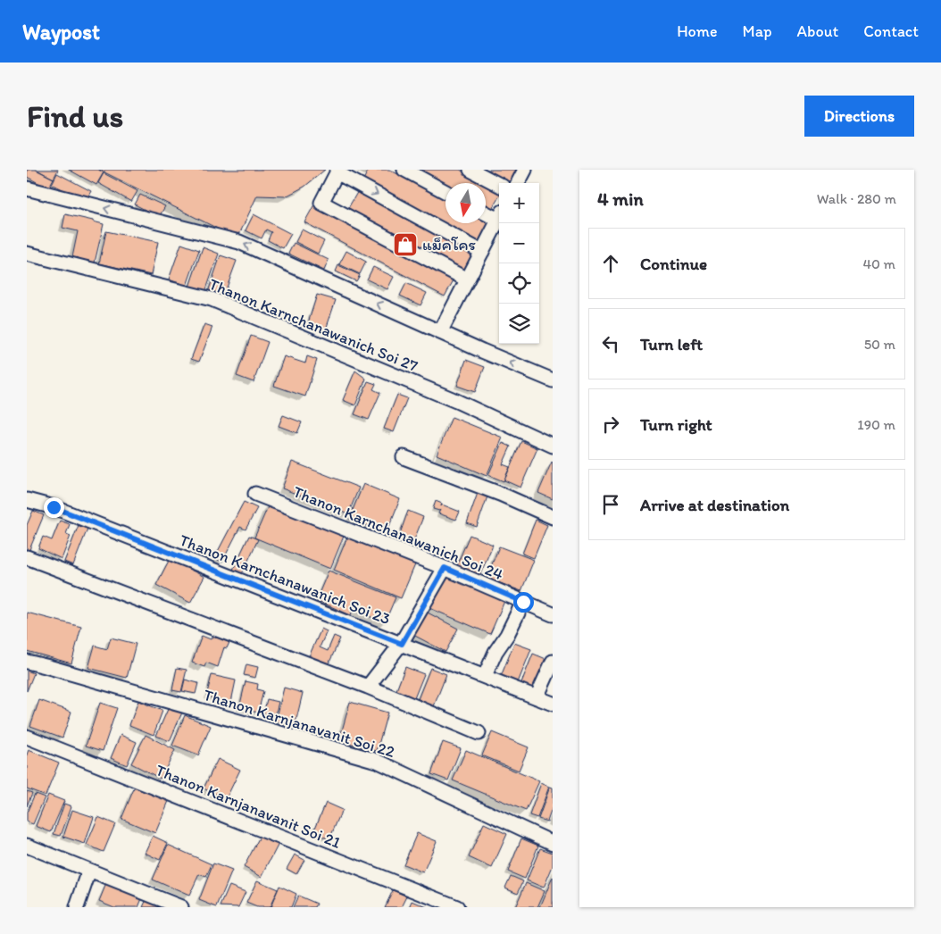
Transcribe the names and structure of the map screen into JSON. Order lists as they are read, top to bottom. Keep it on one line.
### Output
{"streets":{"street":["Thanon Karnchanawanich Soi 27","Thanon Karnchanawanich Soi 24","Thanon Karnchanawanich Soi 23","Thanon Karnjanavanit Soi 22","Thanon Karnjanavanit Soi 21"]},"places":{"shop":["แม็คโคร"]},"north":"bottom","page":{"header":"Waypost","nav":["Home","Map","About","Contact"],"buttons":"Directions","title":"Find us","heading":["4 min","Walk · 280 m"],"map_buttons":["+","−"],"list":[["Continue","40 m"],["Turn left","50 m"],["Turn right","190 m"],"Arrive at destination"]}}
